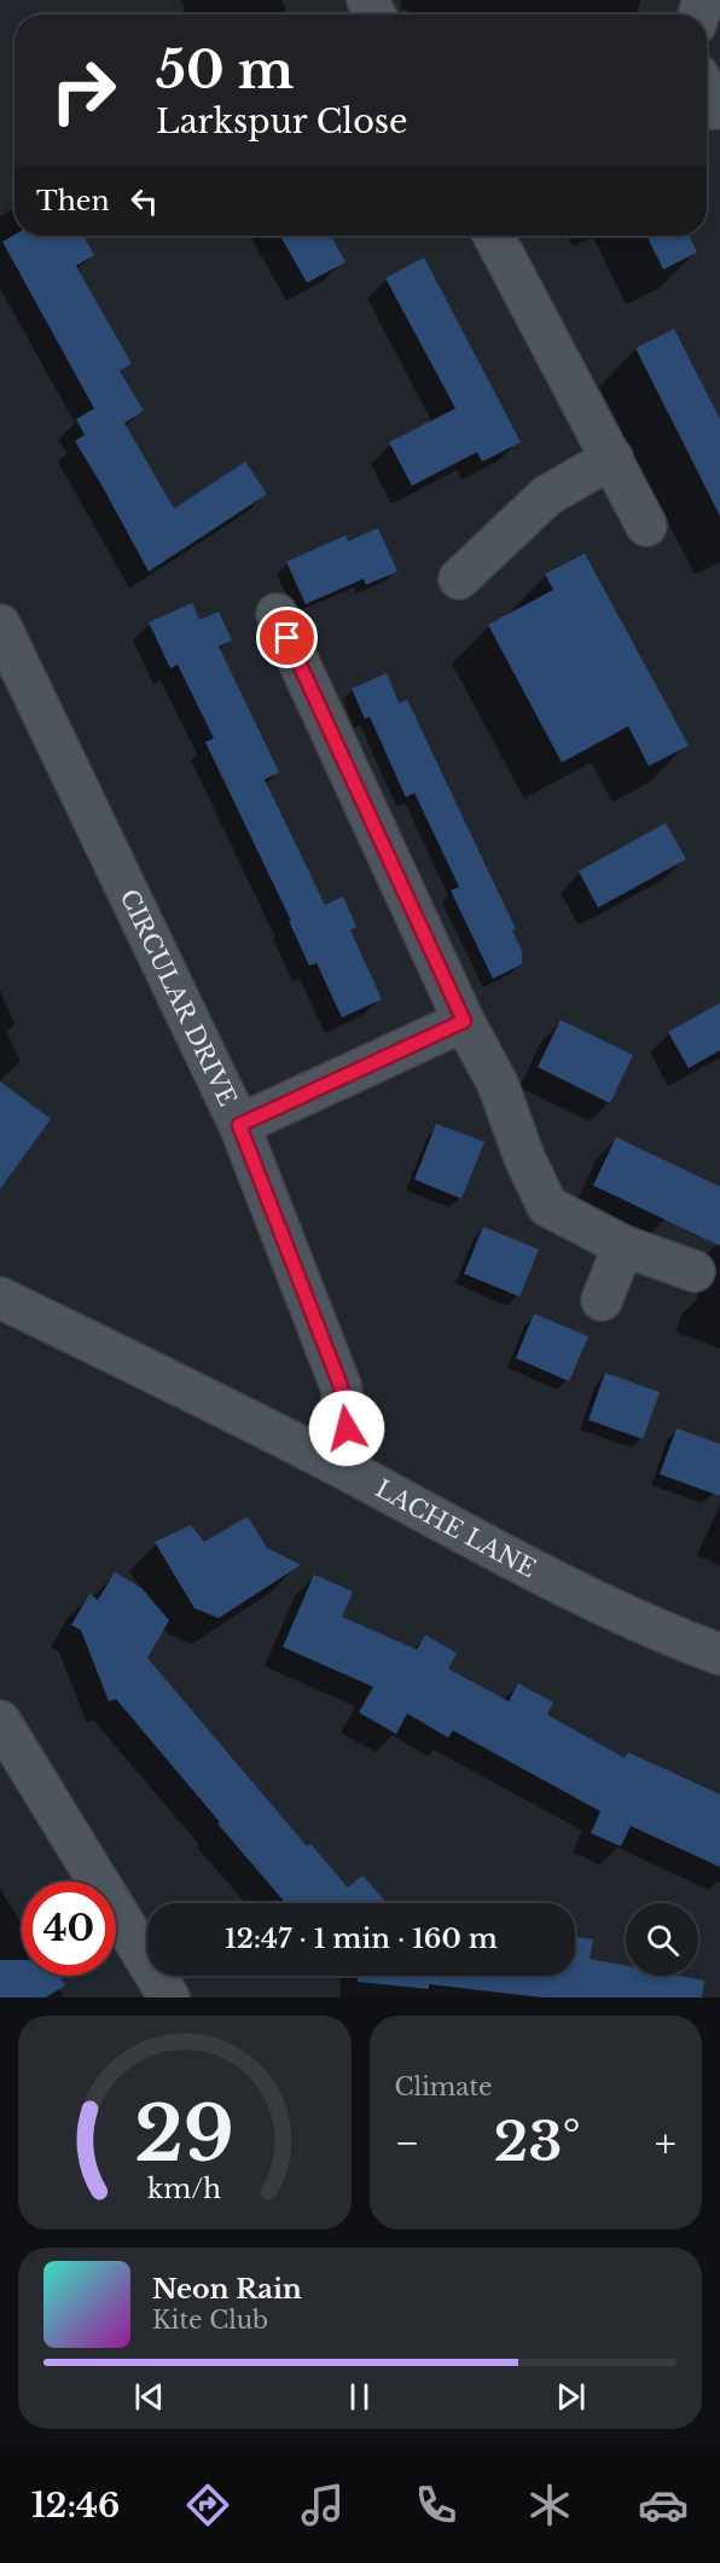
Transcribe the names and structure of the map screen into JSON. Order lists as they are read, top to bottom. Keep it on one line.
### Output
{"streets":{"street":["CIRCULAR DRIVE","LACHE LANE"]},"crossings":[["CIRCULAR DRIVE","LACHE LANE"]],"page":{"turn":["50 m","Larkspur Close"],"then":"Then","limit":"40","trip":"12:47 · 1 min · 160 m","tile":"Climate","heat":["−","23°","+"],"song":["Neon Rain","Kite Club"],"tabs":"12:46","gauge":["29","km/h"]}}
